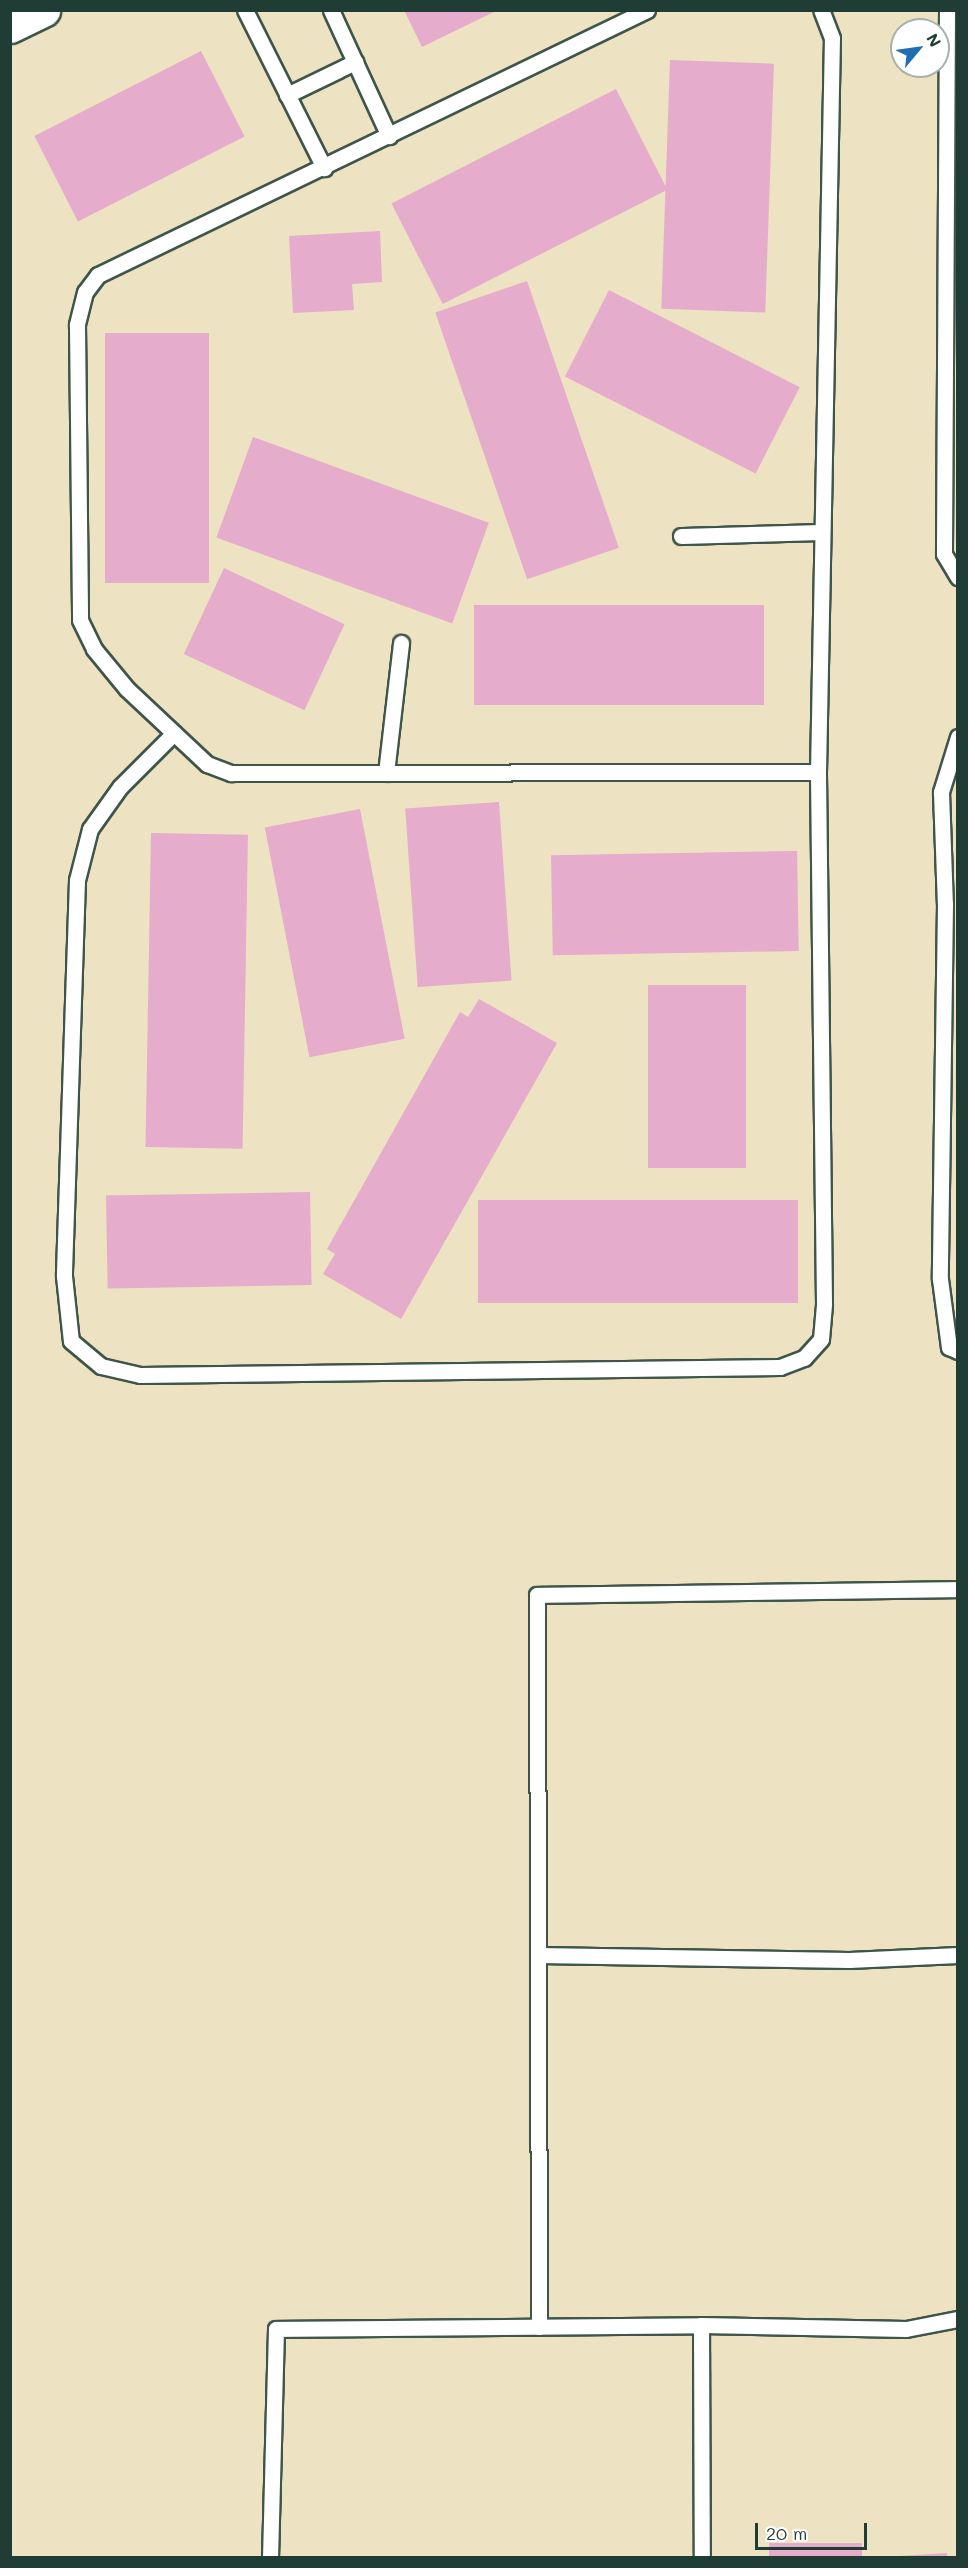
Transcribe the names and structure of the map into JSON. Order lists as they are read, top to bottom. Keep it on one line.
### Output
{"scale_bar":"20 m","north":"top right"}
